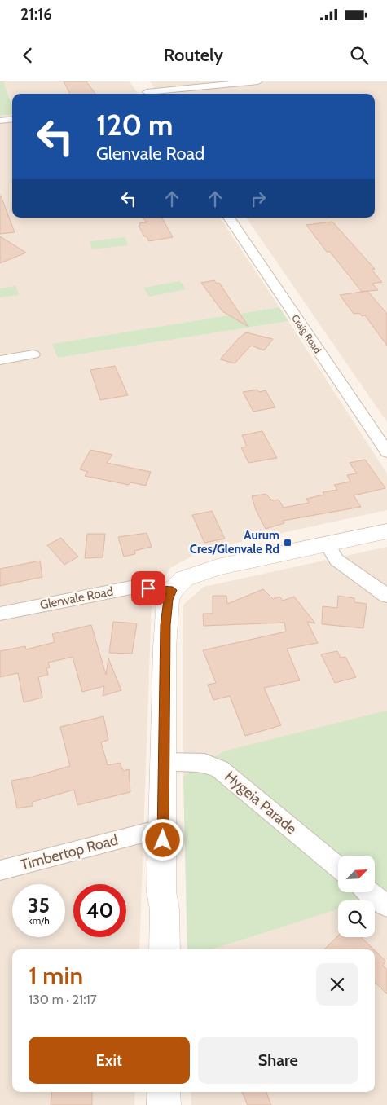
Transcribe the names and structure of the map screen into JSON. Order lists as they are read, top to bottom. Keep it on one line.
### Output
{"streets":{"street":["Craig Road","Glenvale Road","Hygeia Parade","Timbertop Road"]},"places":{"transit":["Aurum Cres/Glenvale Rd"]},"north":"top right","page":{"status":"21:16","header":"Routely","turn":["120 m","Glenvale Road"],"speed":"35 km/h","limit":"40","heading":["1 min","130 m · 21:17"],"buttons":["Exit","Share"]}}
